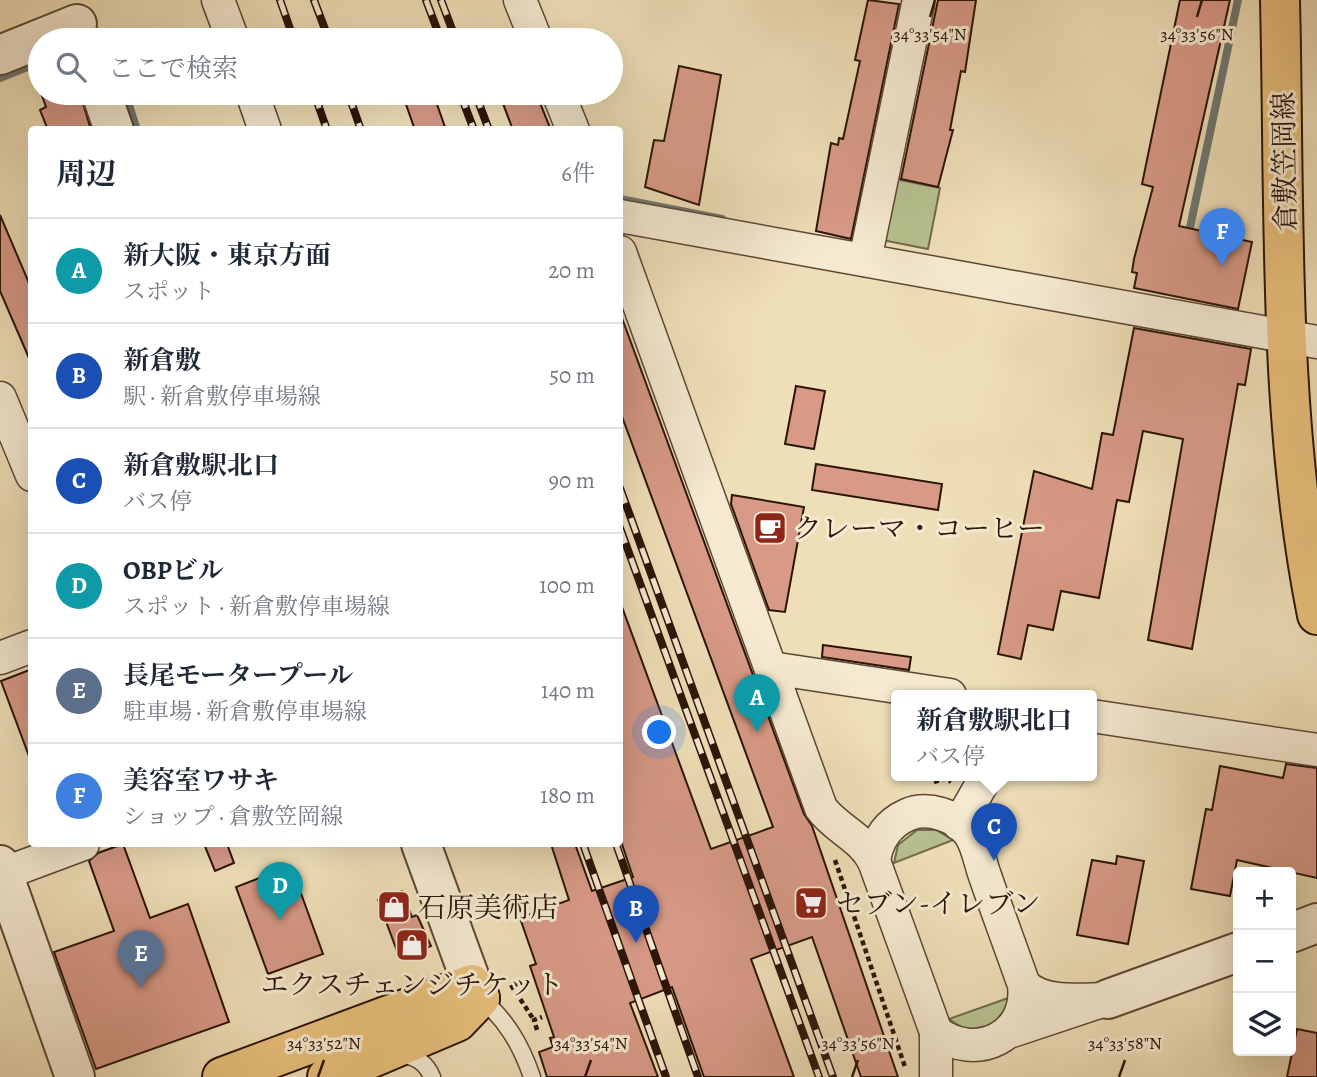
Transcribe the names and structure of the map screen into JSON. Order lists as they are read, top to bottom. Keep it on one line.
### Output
{"streets":{"main road":["倉敷笠岡線"]},"places":{"cafe":["クレーマ・コーヒー"],"supermarket":["セブン-イレブン"],"shop":["石原美術店","エクスチェンジチケット"]},"page":{"search":"ここで検索","heading":["周辺","6件"],"pins":["F","A","C","D","B","E"],"list":[{"mark":"A","name":"新大阪・東京方面","note":"スポット","value":"20 m"},{"mark":"B","name":"新倉敷","note":"駅 · 新倉敷停車場線","value":"50 m"},{"mark":"C","name":"新倉敷駅北口","note":"バス停","value":"90 m"},{"mark":"D","name":"OBPビル","note":"スポット · 新倉敷停車場線","value":"100 m"},{"mark":"E","name":"長尾モータープール","note":"駐車場 · 新倉敷停車場線","value":"140 m"},{"mark":"F","name":"美容室ワサキ","note":"ショップ · 倉敷笠岡線","value":"180 m"}],"popup":["新倉敷駅北口","バス停"],"map_buttons":["+","−"]},"coordinates":["34°33'54\"N","34°33'56\"N","34°33'58\"N","34°33'52\"N"]}
